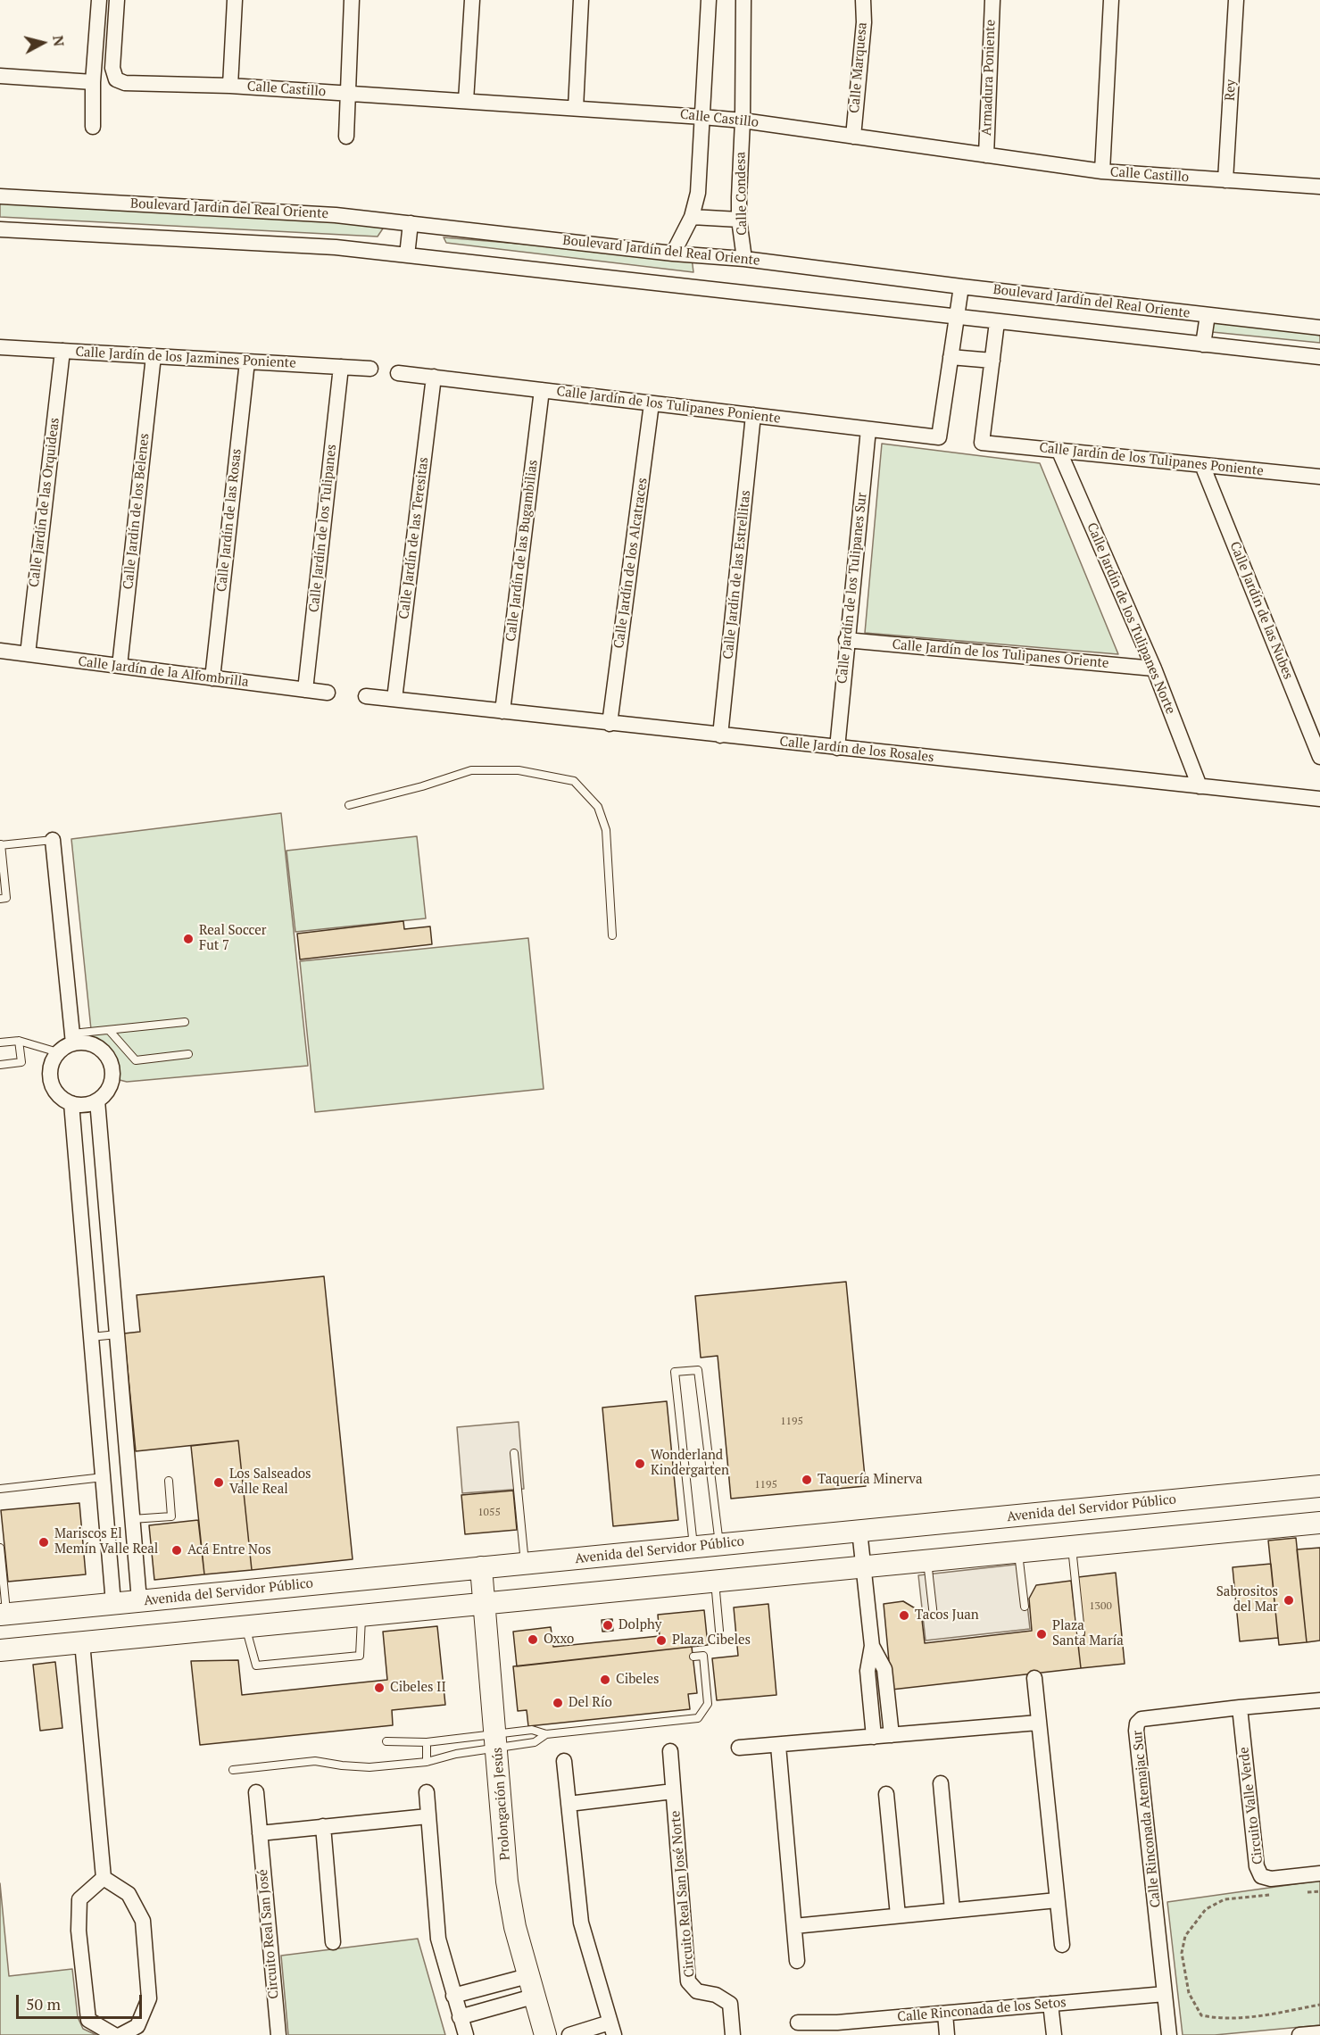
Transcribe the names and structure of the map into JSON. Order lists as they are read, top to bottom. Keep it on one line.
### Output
{"streets":{"street":["Calle Marquesa","Armadura Poniente","Calle Castillo","Rey","Calle Condesa","Boulevard Jardín del Real Oriente","Calle Jardín de los Jazmines Poniente","Calle Jardín de los Tulipanes Poniente","Calle Jardín de las Orquideas","Calle Jardín de los Belenes","Calle Jardín de las Rosas","Calle Jardín de los Tulipanes","Calle Jardín de las Teresitas","Calle Jardín de las Bugambilias","Calle Jardín de los Alcatraces","Calle Jardín de las Estrellitas","Calle Jardín de los Tulipanes Sur","Calle Jardín de las Nubes","Calle Jardín de los Tulipanes Norte","Calle Jardín de los Tulipanes Oriente","Calle Jardín de la Alfombrilla","Calle Jardín de los Rosales","Avenida del Servidor Público","Prolongación Jesús","Circuito Valle Verde","Calle Rinconada Atemajac Sur","Circuito Real San José Norte","Circuito Real San José","Calle Rinconada de los Setos"]},"crossings":[["Calle Marquesa","Calle Castillo"],["Armadura Poniente","Calle Castillo"],["Calle Castillo","Rey"],["Calle Castillo","Calle Condesa"],["Calle Condesa","Boulevard Jardín del Real Oriente"],["Calle Jardín de los Jazmines Poniente","Calle Jardín de las Orquideas"],["Calle Jardín de los Jazmines Poniente","Calle Jardín de los Belenes"],["Calle Jardín de los Jazmines Poniente","Calle Jardín de las Rosas"],["Calle Jardín de los Jazmines Poniente","Calle Jardín de los Tulipanes"],["Calle Jardín de los Tulipanes Poniente","Calle Jardín de las Teresitas"],["Calle Jardín de los Tulipanes Poniente","Calle Jardín de las Bugambilias"],["Calle Jardín de los Tulipanes Poniente","Calle Jardín de los Alcatraces"],["Calle Jardín de los Tulipanes Poniente","Calle Jardín de las Estrellitas"],["Calle Jardín de los Tulipanes Poniente","Calle Jardín de los Tulipanes Sur"],["Calle Jardín de los Tulipanes Poniente","Calle Jardín de las Nubes"],["Calle Jardín de los Tulipanes Poniente","Calle Jardín de los Tulipanes Norte"],["Calle Jardín de las Orquideas","Calle Jardín de la Alfombrilla"],["Calle Jardín de los Belenes","Calle Jardín de la Alfombrilla"],["Calle Jardín de las Rosas","Calle Jardín de la Alfombrilla"],["Calle Jardín de los Tulipanes","Calle Jardín de la Alfombrilla"],["Calle Jardín de las Teresitas","Calle Jardín de los Rosales"],["Calle Jardín de las Bugambilias","Calle Jardín de los Rosales"],["Calle Jardín de los Alcatraces","Calle Jardín de los Rosales"],["Calle Jardín de las Estrellitas","Calle Jardín de los Rosales"],["Calle Jardín de los Tulipanes Sur","Calle Jardín de los Tulipanes Oriente"],["Calle Jardín de los Tulipanes Sur","Calle Jardín de los Rosales"],["Calle Jardín de los Tulipanes Norte","Calle Jardín de los Tulipanes Oriente"],["Calle Jardín de los Tulipanes Norte","Calle Jardín de los Rosales"],["Avenida del Servidor Público","Prolongación Jesús"],["Circuito Valle Verde","Calle Rinconada Atemajac Sur"],["Calle Rinconada Atemajac Sur","Calle Rinconada de los Setos"]],"places":["Real Soccer Fut 7","Wonderland Kindergarten","Taquería Minerva","Los Salseados Valle Real","Mariscos El Memín Valle Real","Acá Entre Nos","Sabrositos del Mar","Tacos Juan","Dolphy","Plaza Santa María","Oxxo","Plaza Cibeles","Cibeles","Cibeles II","Del Río"],"house_numbers":["1195","1195","1055","1300"],"scale_bar":"50 m","north":"right"}
